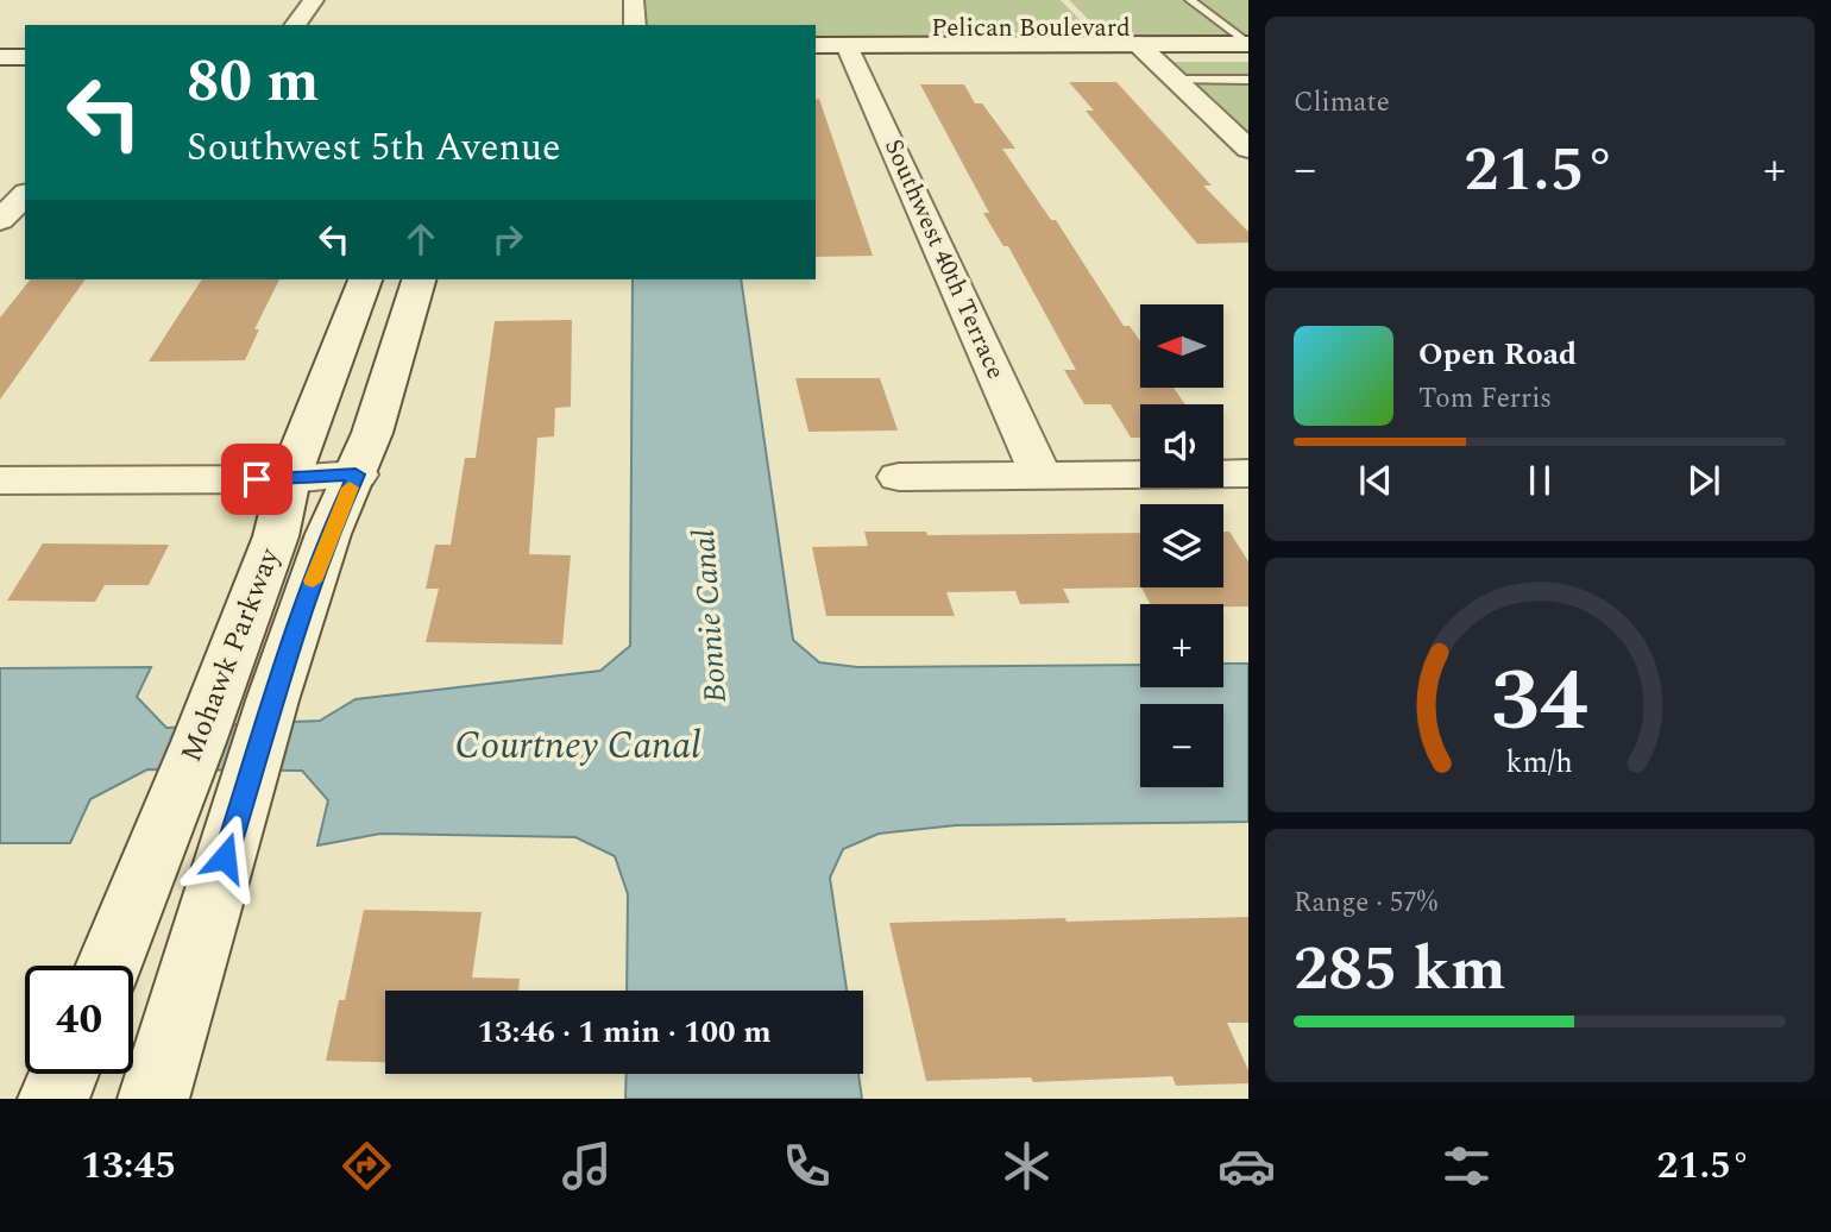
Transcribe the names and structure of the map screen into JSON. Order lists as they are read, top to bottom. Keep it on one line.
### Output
{"streets":{"street":["Pelican Boulevard","Southwest 40th Terrace","Mohawk Parkway"]},"crossings":[["Pelican Boulevard","Southwest 40th Terrace"]],"water":["Bonnie Canal","Courtney Canal"],"north":"left","page":{"tile":["Climate",["Range · 57%","285 km"]],"turn":["80 m","Southwest 5th Avenue"],"heat":["−","21.5°","+"],"map_buttons":["+","−"],"song":["Open Road","Tom Ferris"],"limit":"40","trip":"13:46 · 1 min · 100 m","tabs":["13:45","21.5°"],"gauge":["34","km/h"]}}
